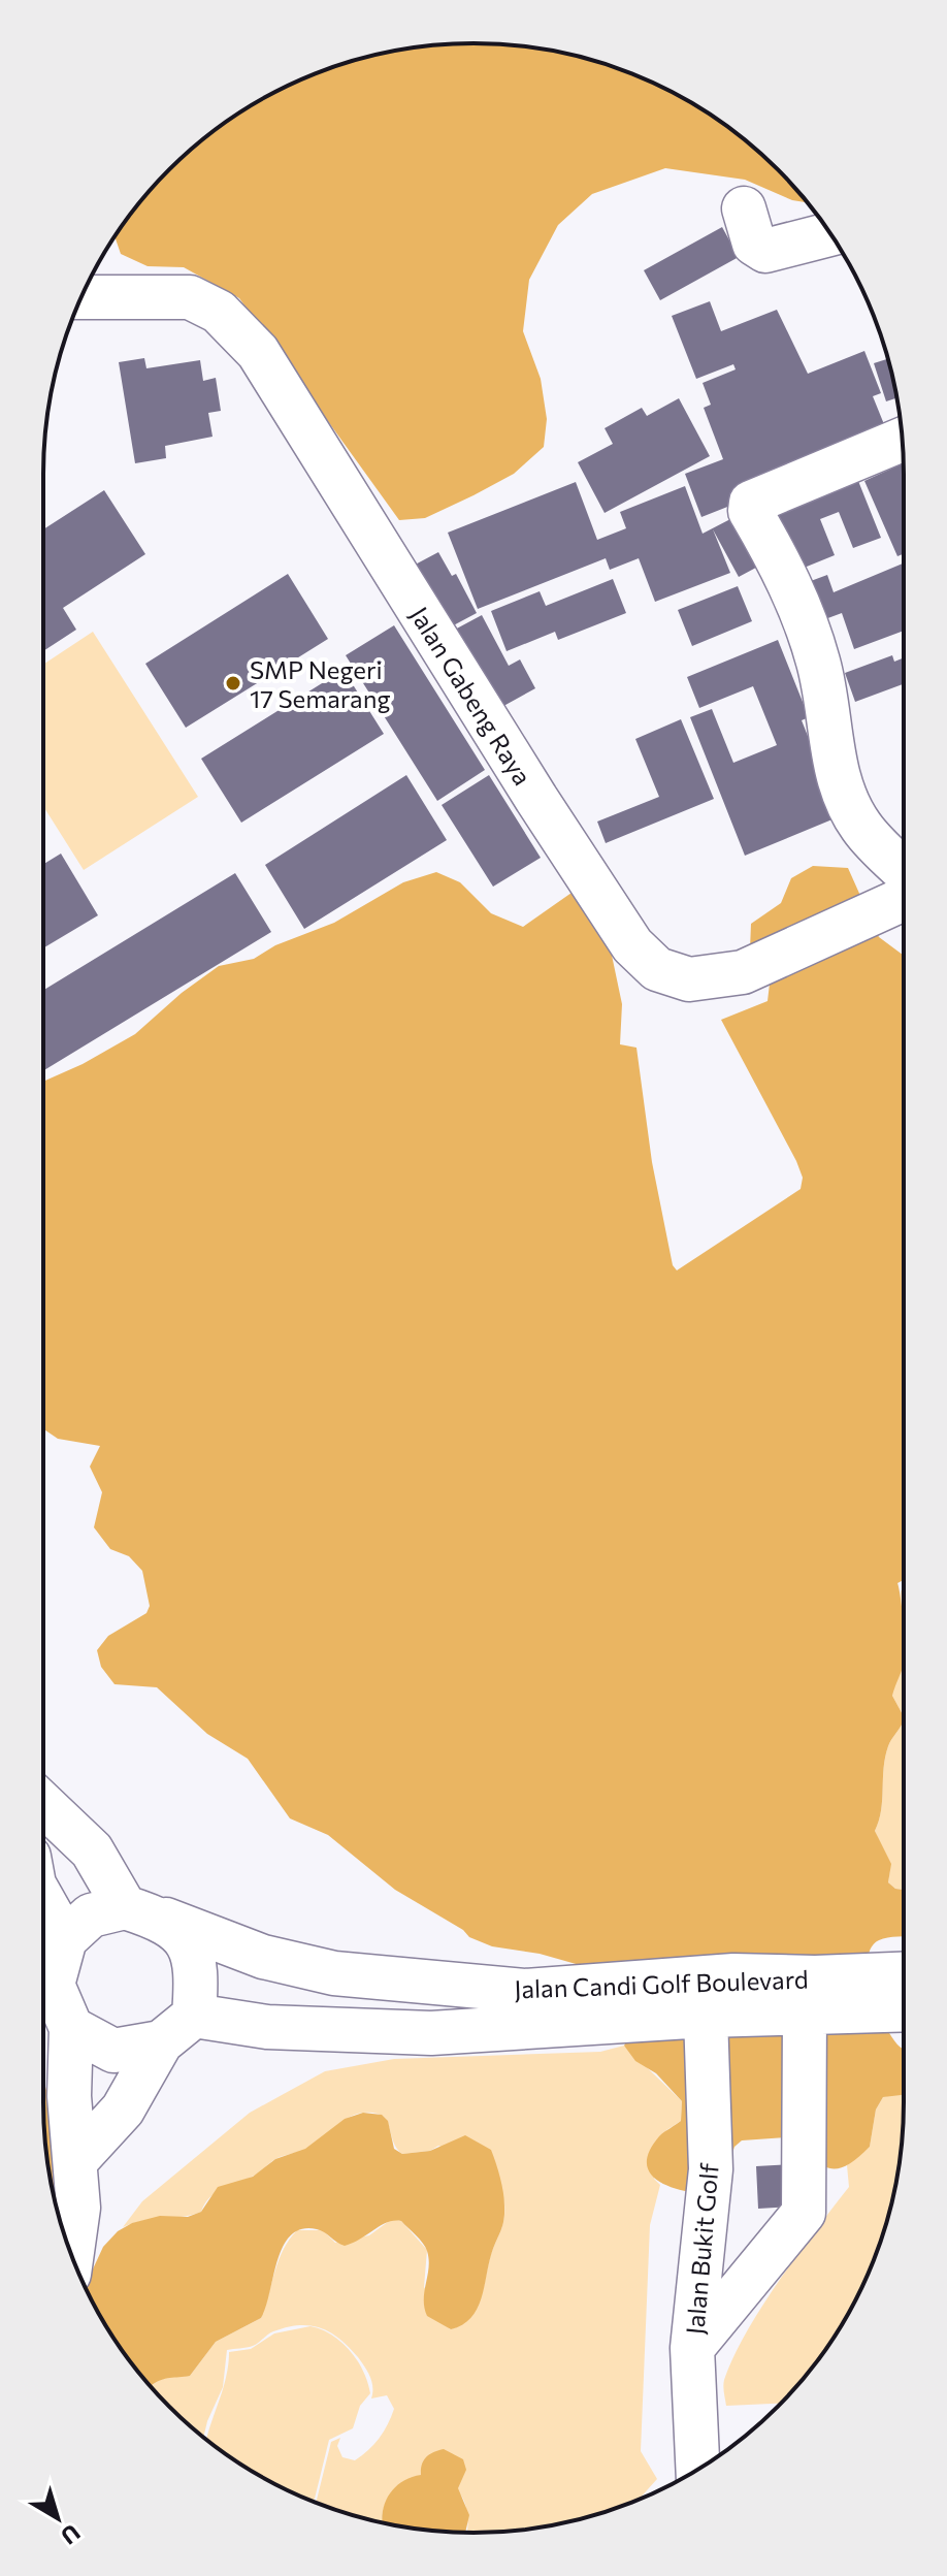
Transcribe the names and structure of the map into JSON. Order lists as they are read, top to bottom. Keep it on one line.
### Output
{"streets":{"street":["Jalan Gabeng Raya","Jalan Candi Golf Boulevard","Jalan Bukit Golf"]},"crossings":[["Jalan Candi Golf Boulevard","Jalan Bukit Golf"]],"places":["SMP Negeri 17 Semarang"],"north":"bottom right"}
